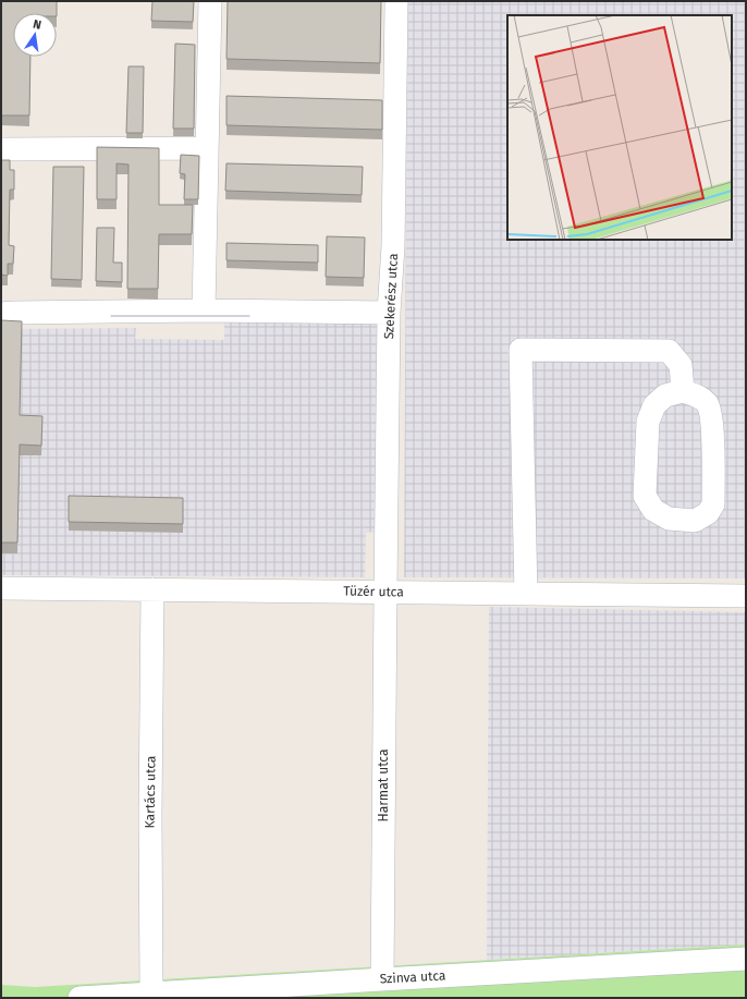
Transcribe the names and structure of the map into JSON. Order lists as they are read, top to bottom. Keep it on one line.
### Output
{"streets":{"street":["Szekerész utca","Tüzér utca","Harmat utca","Kartács utca","Szinva utca"]},"crossings":[["Szekerész utca","Tüzér utca"],["Szekerész utca","Harmat utca"],["Tüzér utca","Harmat utca"],["Tüzér utca","Kartács utca"],["Harmat utca","Szinva utca"],["Kartács utca","Szinva utca"]],"north":"top"}
